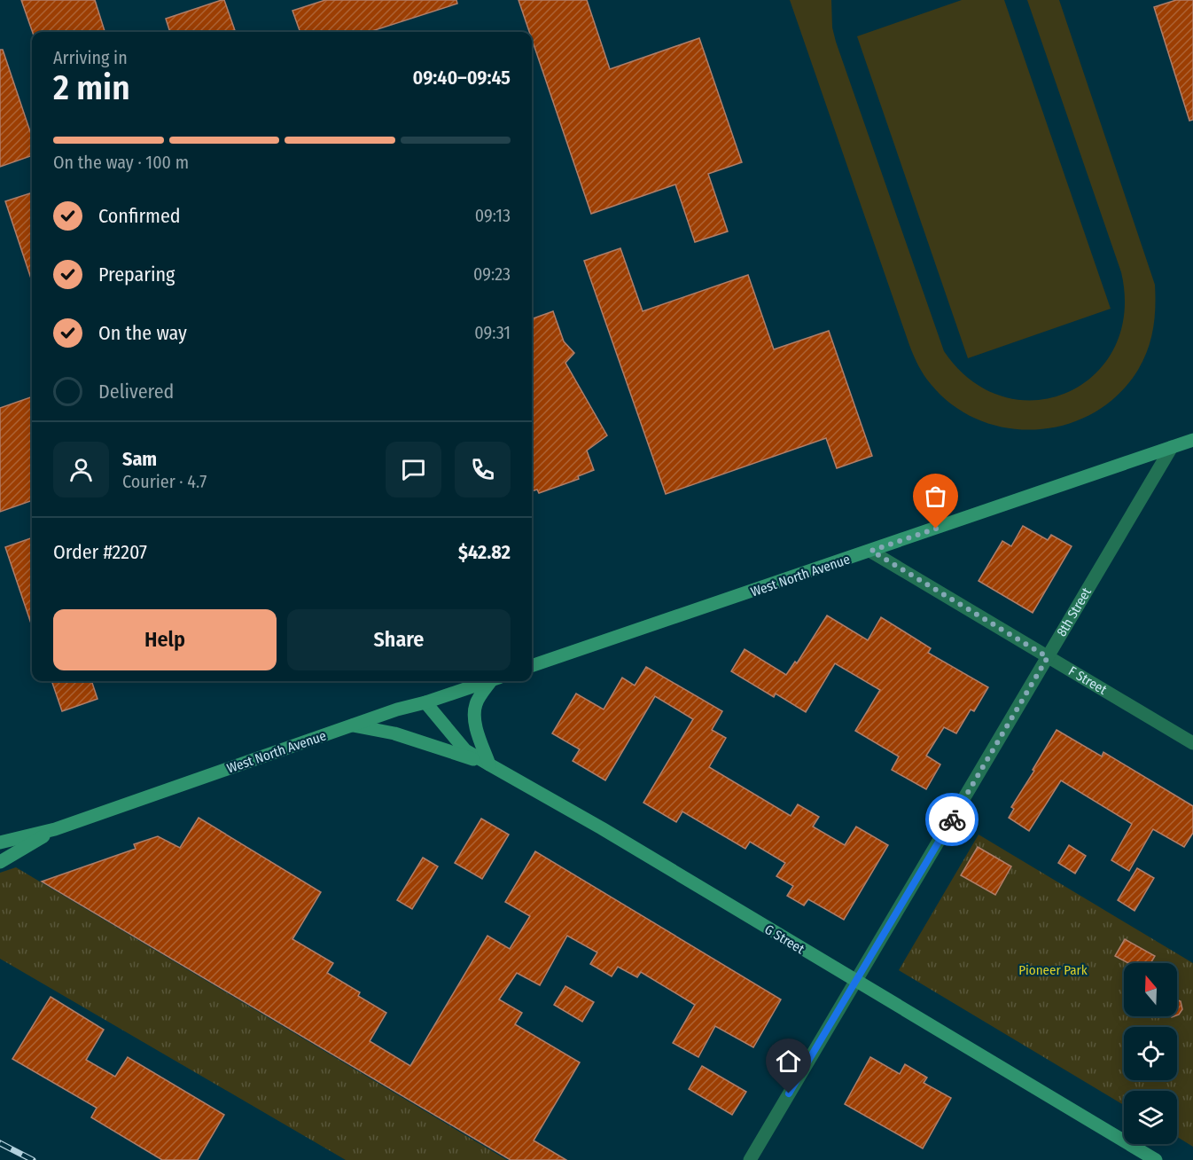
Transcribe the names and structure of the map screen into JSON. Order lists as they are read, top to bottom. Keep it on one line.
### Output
{"streets":{"street":["West North Avenue","8th Street","F Street","G Street"]},"crossings":[["West North Avenue","8th Street"],["West North Avenue","F Street"],["West North Avenue","G Street"],["8th Street","F Street"],["8th Street","G Street"]],"parks":["Pioneer Park"],"north":"top","page":{"heading":["2 min","Arriving in","09:40–09:45"],"panel":["Sam","Courier · 4.7","Order #2207","$42.82"],"bar":"On the way · 100 m","list":[["Confirmed","09:13"],["Preparing","09:23"],["On the way","09:31"],"Delivered"],"buttons":["Help","Share"]}}
